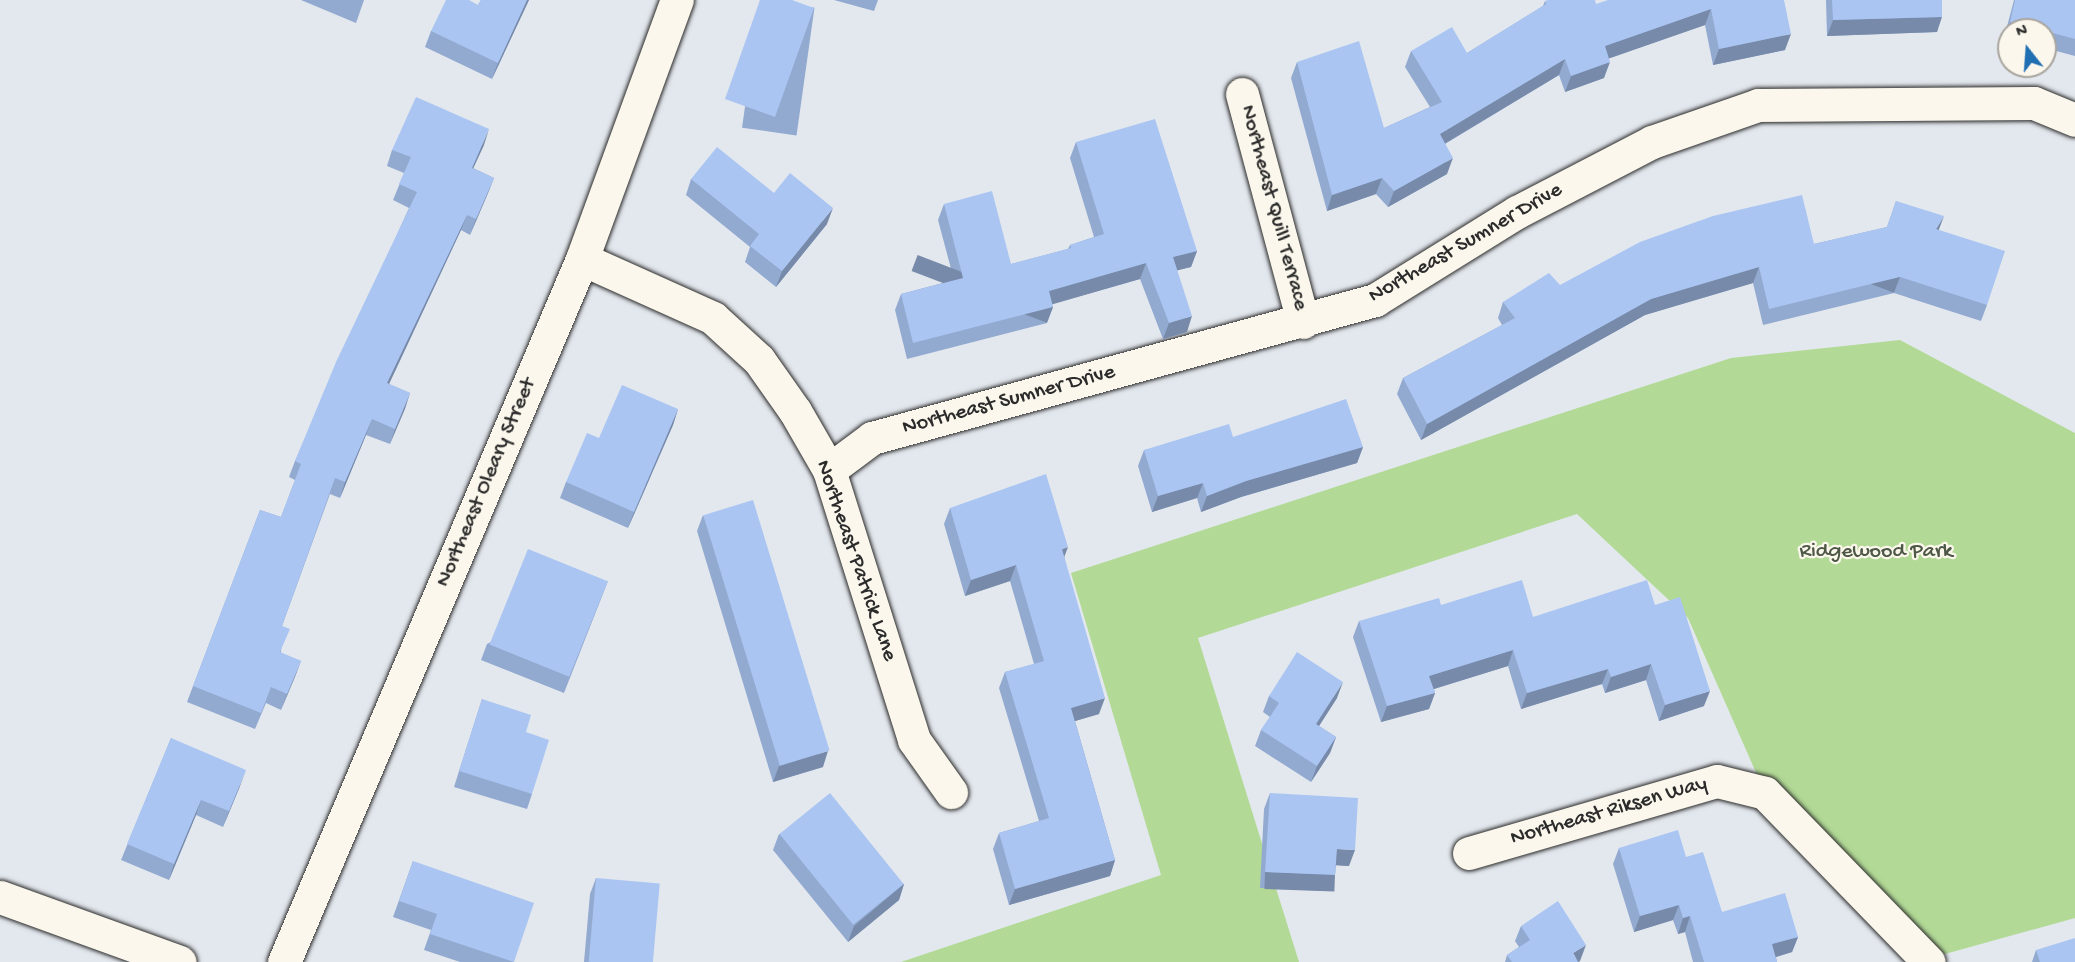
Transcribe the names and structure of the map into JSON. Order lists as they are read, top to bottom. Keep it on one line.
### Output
{"streets":{"street":["Northeast Quill Terrace","Northeast Sumner Drive","Northeast Oleary Street","Northeast Patrick Lane","Northeast Riksen Way"]},"crossings":[["Northeast Quill Terrace","Northeast Sumner Drive"],["Northeast Sumner Drive","Northeast Patrick Lane"],["Northeast Oleary Street","Northeast Patrick Lane"]],"parks":["Ridgewood Park"],"north":"top"}
